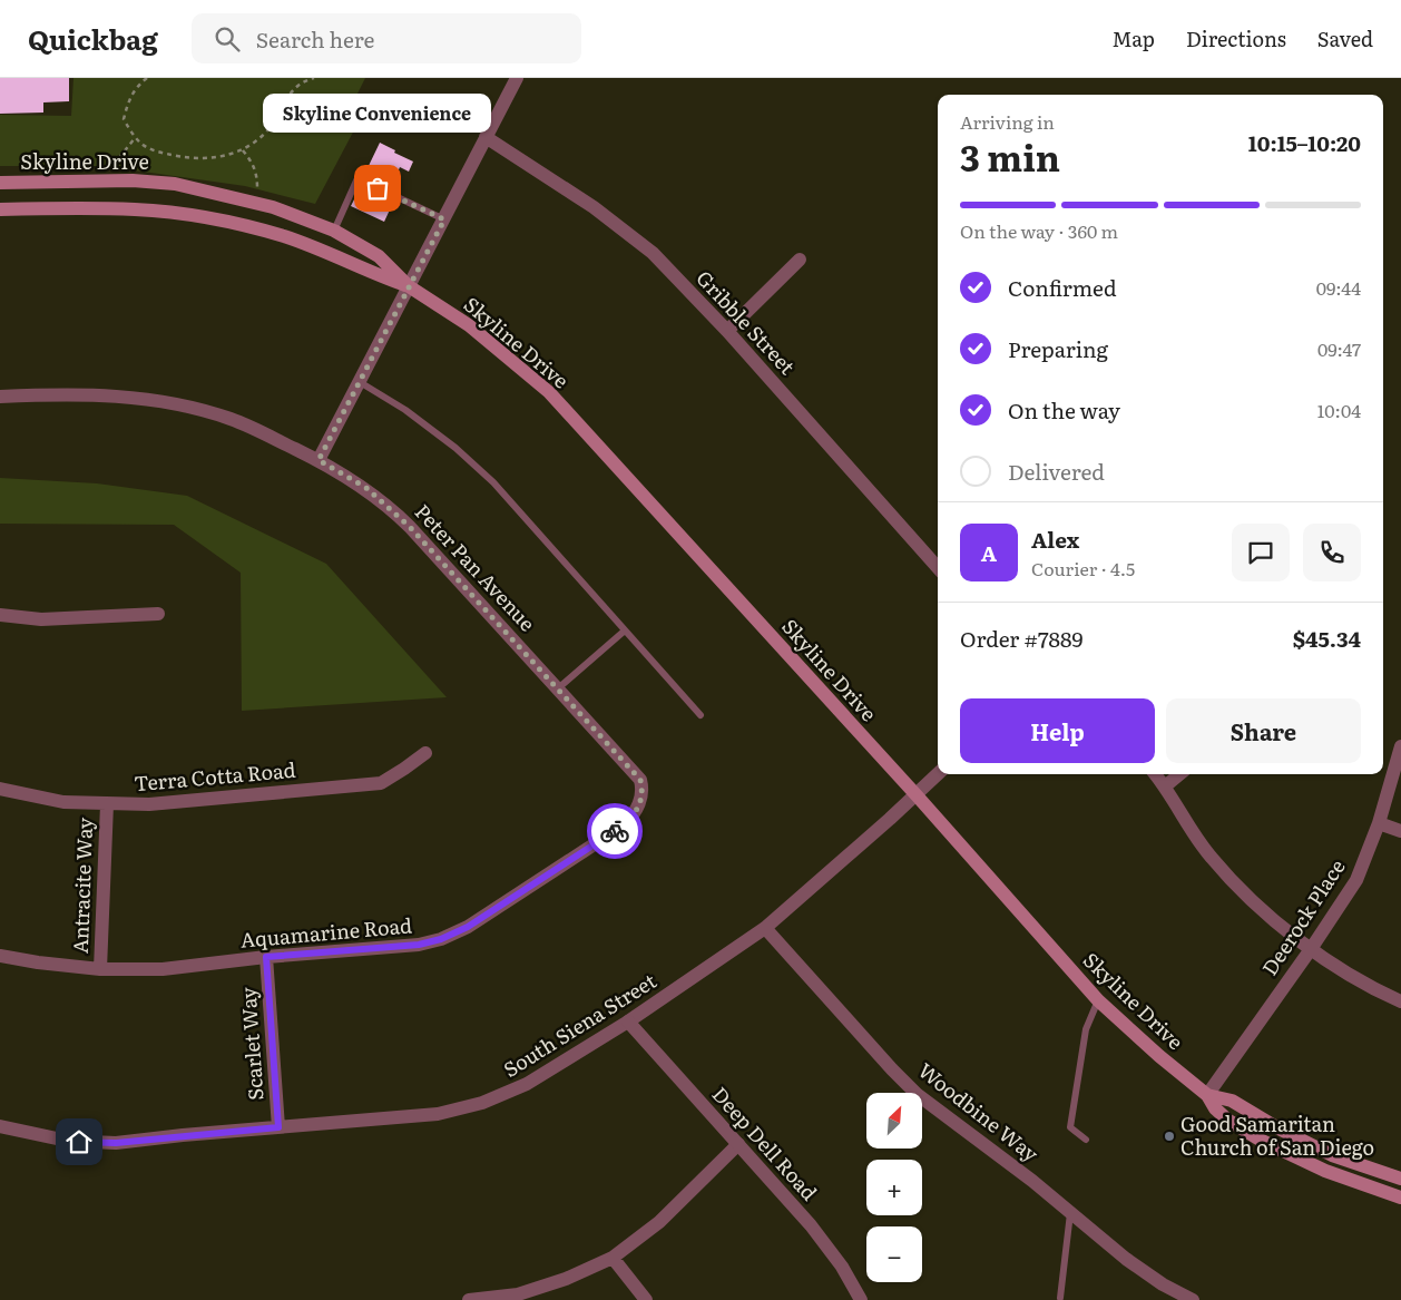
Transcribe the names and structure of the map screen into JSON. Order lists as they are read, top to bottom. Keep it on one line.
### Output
{"streets":{"main road":["Skyline Drive"],"street":["Gribble Street","Peter Pan Avenue","Terra Cotta Road","Antracite Way","Deerock Place","Aquamarine Road","South Siena Street","Scarlet Way","Woodbine Way","Deep Dell Road"]},"crossings":[["Skyline Drive","Deerock Place"],["Skyline Drive","South Siena Street"],["Peter Pan Avenue","Aquamarine Road"],["Terra Cotta Road","Antracite Way"],["Antracite Way","Aquamarine Road"],["Aquamarine Road","Scarlet Way"],["South Siena Street","Scarlet Way"],["South Siena Street","Woodbine Way"],["South Siena Street","Deep Dell Road"]],"places":["Skyline Convenience","Good Samaritan Church of San Diego"],"north":"top right","page":{"header":"Quickbag","search":"Search here","nav":["Map","Directions","Saved"],"bubble":"Skyline Convenience","heading":["3 min","Arriving in","10:15–10:20"],"panel":["Alex","Courier · 4.5","Order #7889","$45.34"],"bar":"On the way · 360 m","list":[["Confirmed","09:44"],["Preparing","09:47"],["On the way","10:04"],"Delivered"],"round":"A","buttons":["Help","Share"],"map_buttons":["+","−"]}}
